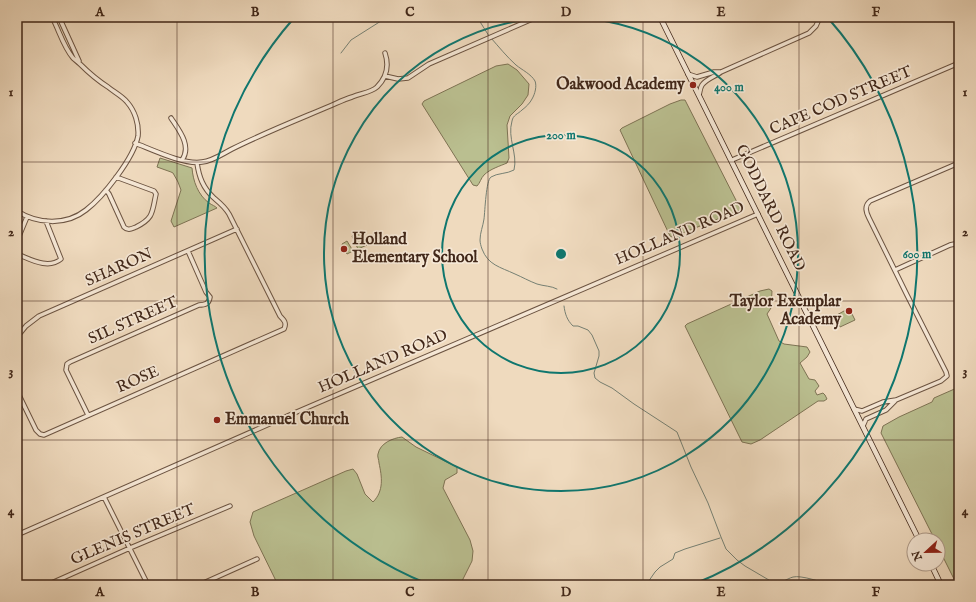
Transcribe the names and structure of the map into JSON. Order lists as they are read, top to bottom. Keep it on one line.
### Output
{"streets":{"main road":["GODDARD ROAD"],"street":["CAPE COD STREET","HOLLAND ROAD","SHARON","SIL STREET","ROSE","GLENIS STREET"]},"crossings":[["CAPE COD STREET","GODDARD ROAD"],["GODDARD ROAD","HOLLAND ROAD"],["SHARON","SIL STREET"],["SHARON","ROSE"],["SIL STREET","ROSE"]],"places":["Oakwood Academy","Holland Elementary School","Taylor Exemplar Academy","Emmanuel Church"],"north":"left","grid":{"columns":["A","B","C","D","E","F"],"rows":["1","2","3","4"]},"rings":["400 m","200 m","600 m"]}
